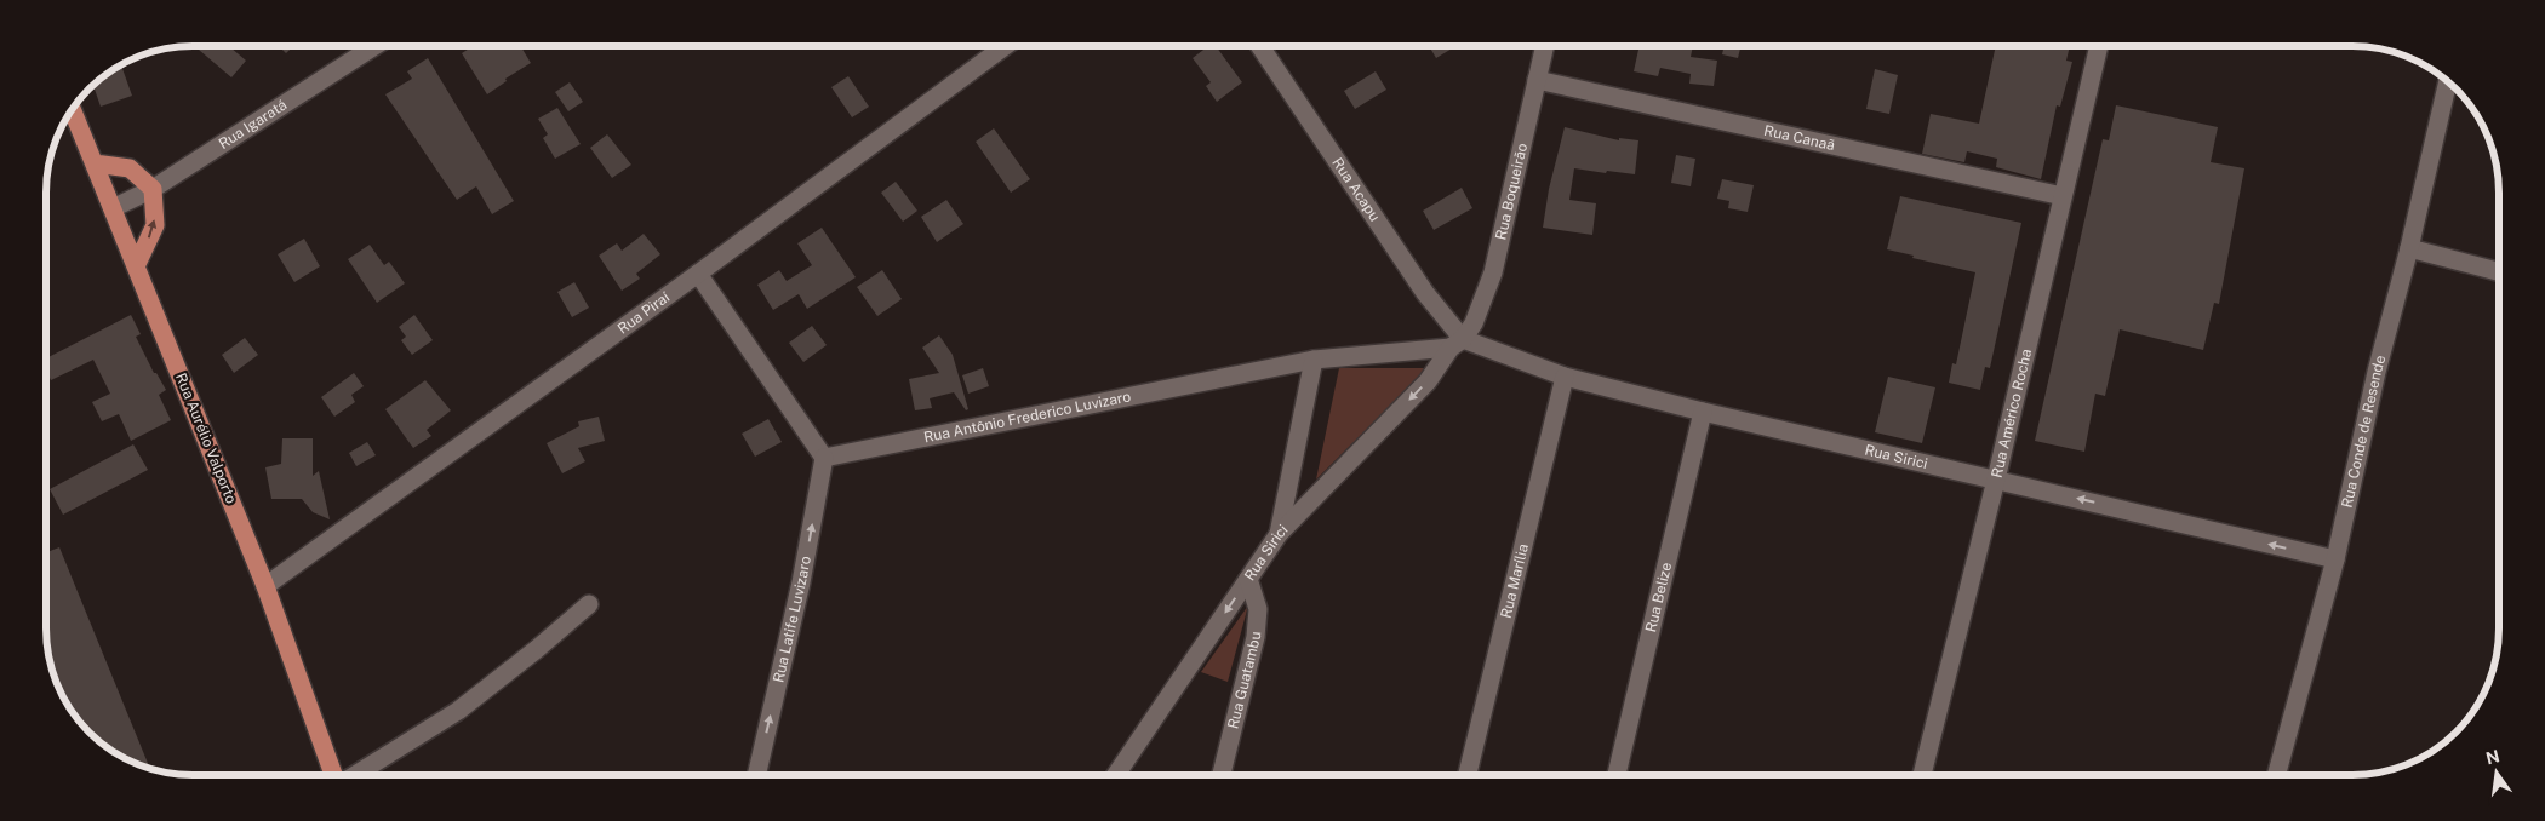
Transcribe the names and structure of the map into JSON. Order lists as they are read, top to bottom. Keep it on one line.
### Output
{"streets":{"main road":["Rua Aurélio Valporto"],"street":["Rua Igaratá","Rua Canaã","Rua Acapu","Rua Boqueirão","Rua Piraí","Rua Américo Rocha","Rua Antônio Frederico Luvizaro","Rua Conde de Resende","Rua Sirici","Rua Marília","Rua Belize","Rua Latife Luvizaro","Rua Guatambu"]},"crossings":[["Rua Igaratá","Rua Aurélio Valporto"],["Rua Canaã","Rua Boqueirão"],["Rua Canaã","Rua Américo Rocha"],["Rua Acapu","Rua Boqueirão"],["Rua Acapu","Rua Antônio Frederico Luvizaro"],["Rua Acapu","Rua Sirici"],["Rua Boqueirão","Rua Antônio Frederico Luvizaro"],["Rua Boqueirão","Rua Sirici"],["Rua Piraí","Rua Aurélio Valporto"],["Rua Américo Rocha","Rua Sirici"],["Rua Antônio Frederico Luvizaro","Rua Sirici"],["Rua Antônio Frederico Luvizaro","Rua Latife Luvizaro"],["Rua Conde de Resende","Rua Sirici"],["Rua Sirici","Rua Marília"],["Rua Sirici","Rua Belize"],["Rua Sirici","Rua Guatambu"]],"one_way":["Rua Sirici","Rua Latife Luvizaro"],"north":"top"}
